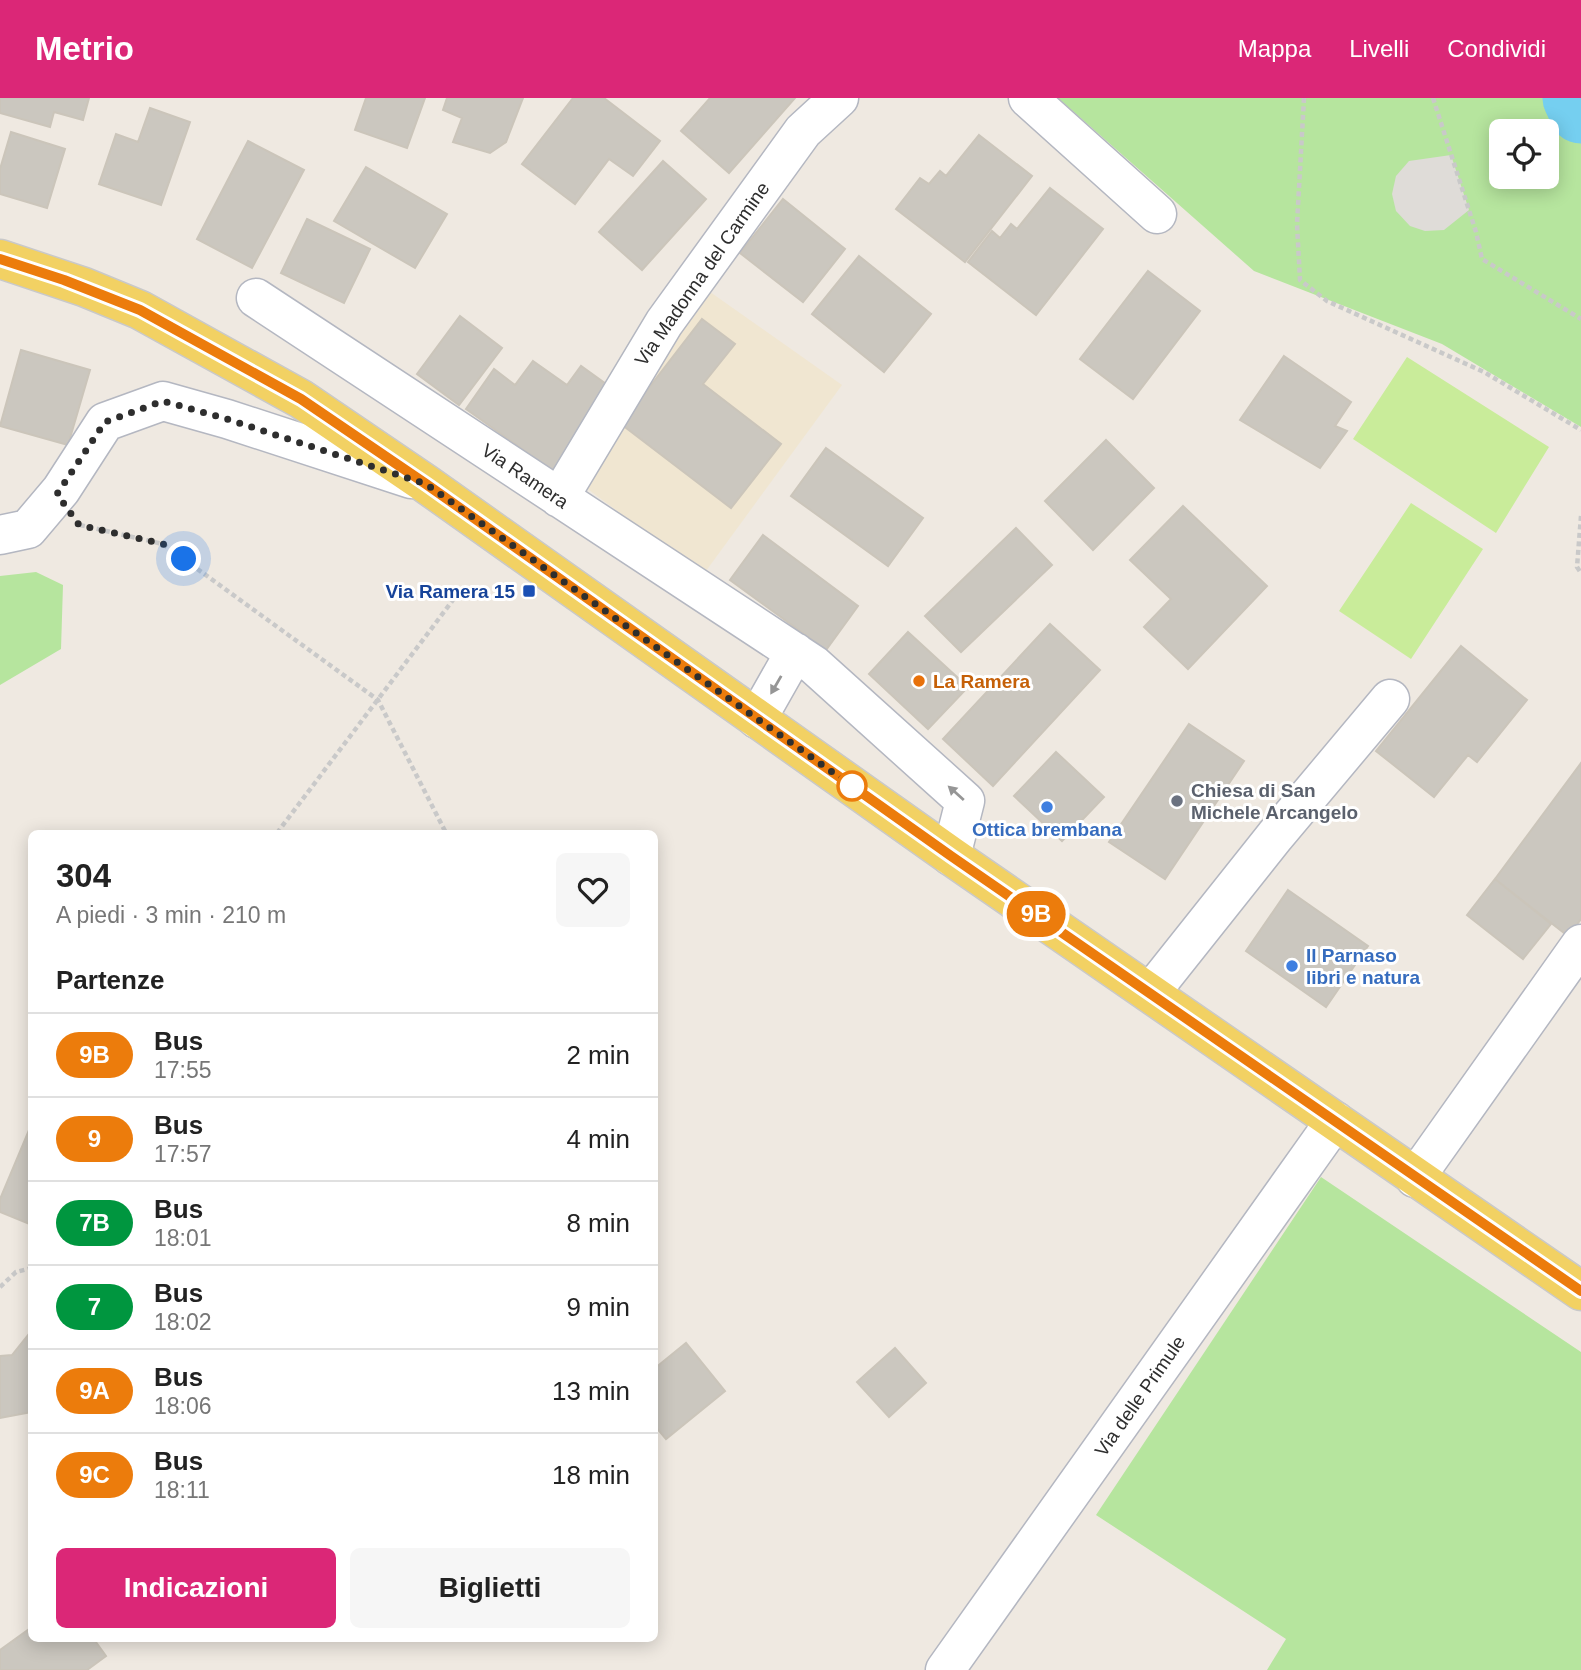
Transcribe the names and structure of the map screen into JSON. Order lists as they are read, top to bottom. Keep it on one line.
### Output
{"streets":{"street":["Via Madonna del Carmine","Via Ramera","Via delle Primule"]},"crossings":[["Via Madonna del Carmine","Via Ramera"]],"places":{"transit":["Via Ramera 15"],"other":["La Ramera","Chiesa di San Michele Arcangelo","Ottica brembana","Il Parnaso libri e natura"]},"lines":["bus line 9B"],"page":{"header":"Metrio","nav":["Mappa","Livelli","Condividi"],"on_map":"9B","heading":[["304","A piedi · 3 min · 210 m"],"Partenze"],"list":[{"mark":"9B","name":"Bus","note":"17:55","value":"2 min"},{"mark":"9","name":"Bus","note":"17:57","value":"4 min"},{"mark":"7B","name":"Bus","note":"18:01","value":"8 min"},{"mark":"7","name":"Bus","note":"18:02","value":"9 min"},{"mark":"9A","name":"Bus","note":"18:06","value":"13 min"},{"mark":"9C","name":"Bus","note":"18:11","value":"18 min"}],"buttons":["Indicazioni","Biglietti"]}}
